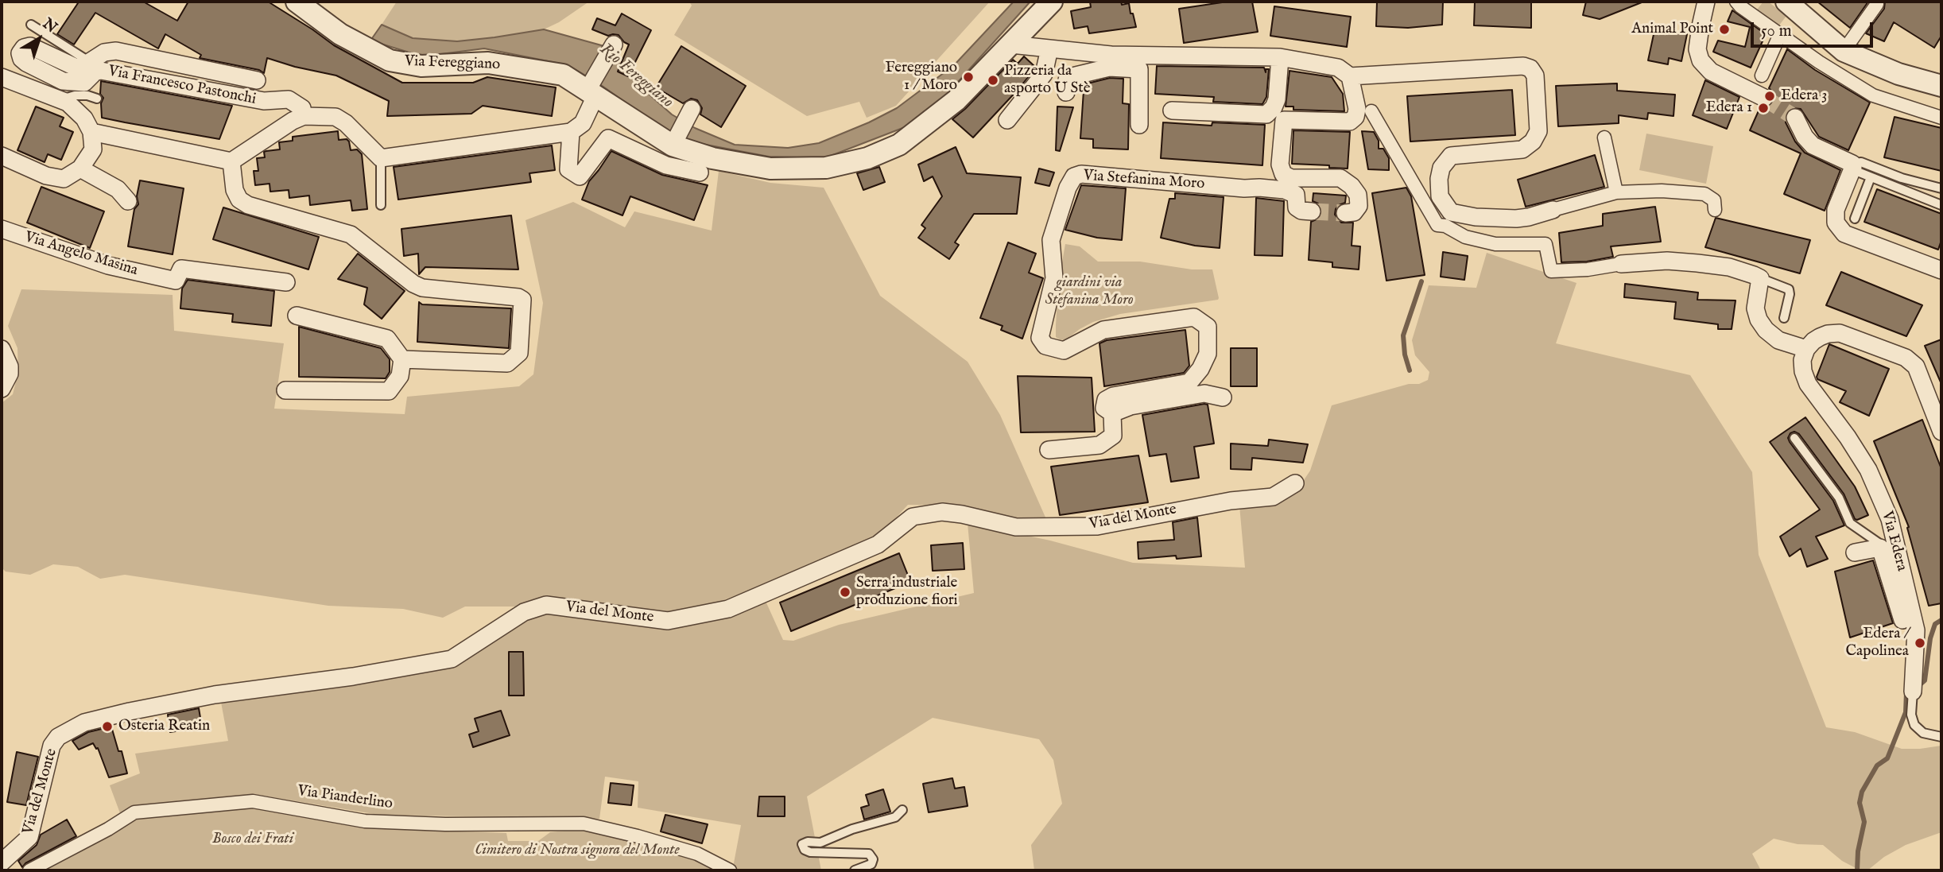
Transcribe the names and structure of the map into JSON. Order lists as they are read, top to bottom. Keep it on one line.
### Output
{"streets":{"street":["Via Fereggiano","Via Francesco Pastonchi","Via Stefanina Moro","Via Angelo Masina","Via del Monte","Via Edera","Via Pianderlino"]},"water":["Rio Fereggiano"],"parks":["giardini via Stefanina Moro","Bosco dei Frati","Cimitero di Nostra signora del Monte"],"places":["Animal Point","Fereggiano 1 / Moro","Pizzeria da asporto U Stè","Edera 3","Edera 1","Serra industriale produzione fiori","Edera / Capolinea","Osteria Reatin"],"scale_bar":"50 m","north":"top right"}
